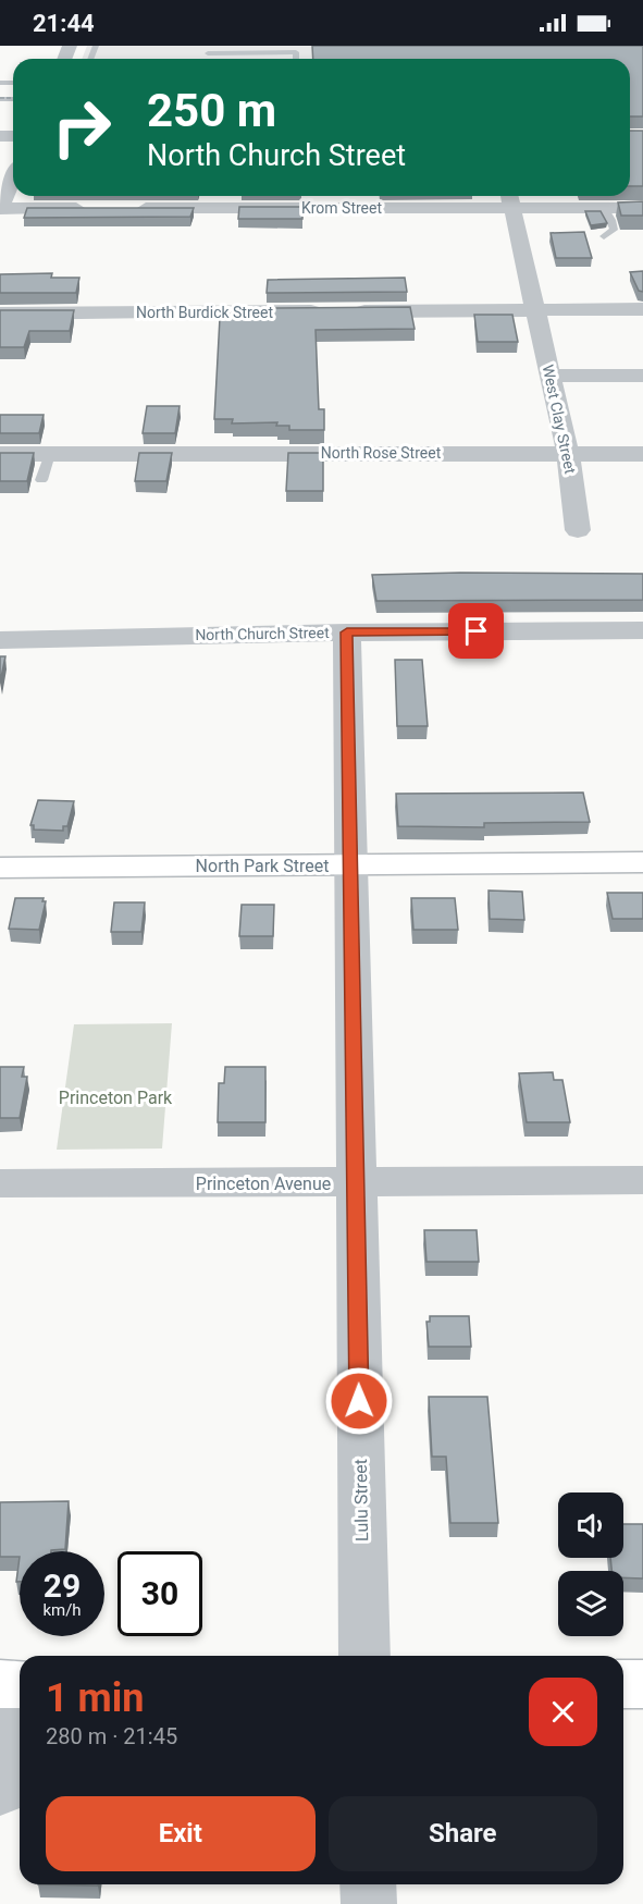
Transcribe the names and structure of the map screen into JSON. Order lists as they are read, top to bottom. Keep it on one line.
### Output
{"streets":{"main road":["North Park Street"],"street":["Krom Street","North Burdick Street","West Clay Street","North Rose Street","North Church Street","Princeton Avenue","Lulu Street"]},"crossings":[["Krom Street","West Clay Street"],["North Burdick Street","West Clay Street"],["West Clay Street","North Rose Street"],["North Church Street","Lulu Street"],["North Park Street","Lulu Street"],["Princeton Avenue","Lulu Street"]],"parks":["Princeton Park"],"page":{"status":"21:44","turn":["250 m","North Church Street"],"speed":"29 km/h","limit":"30","heading":["1 min","280 m · 21:45"],"buttons":["Exit","Share"]}}
